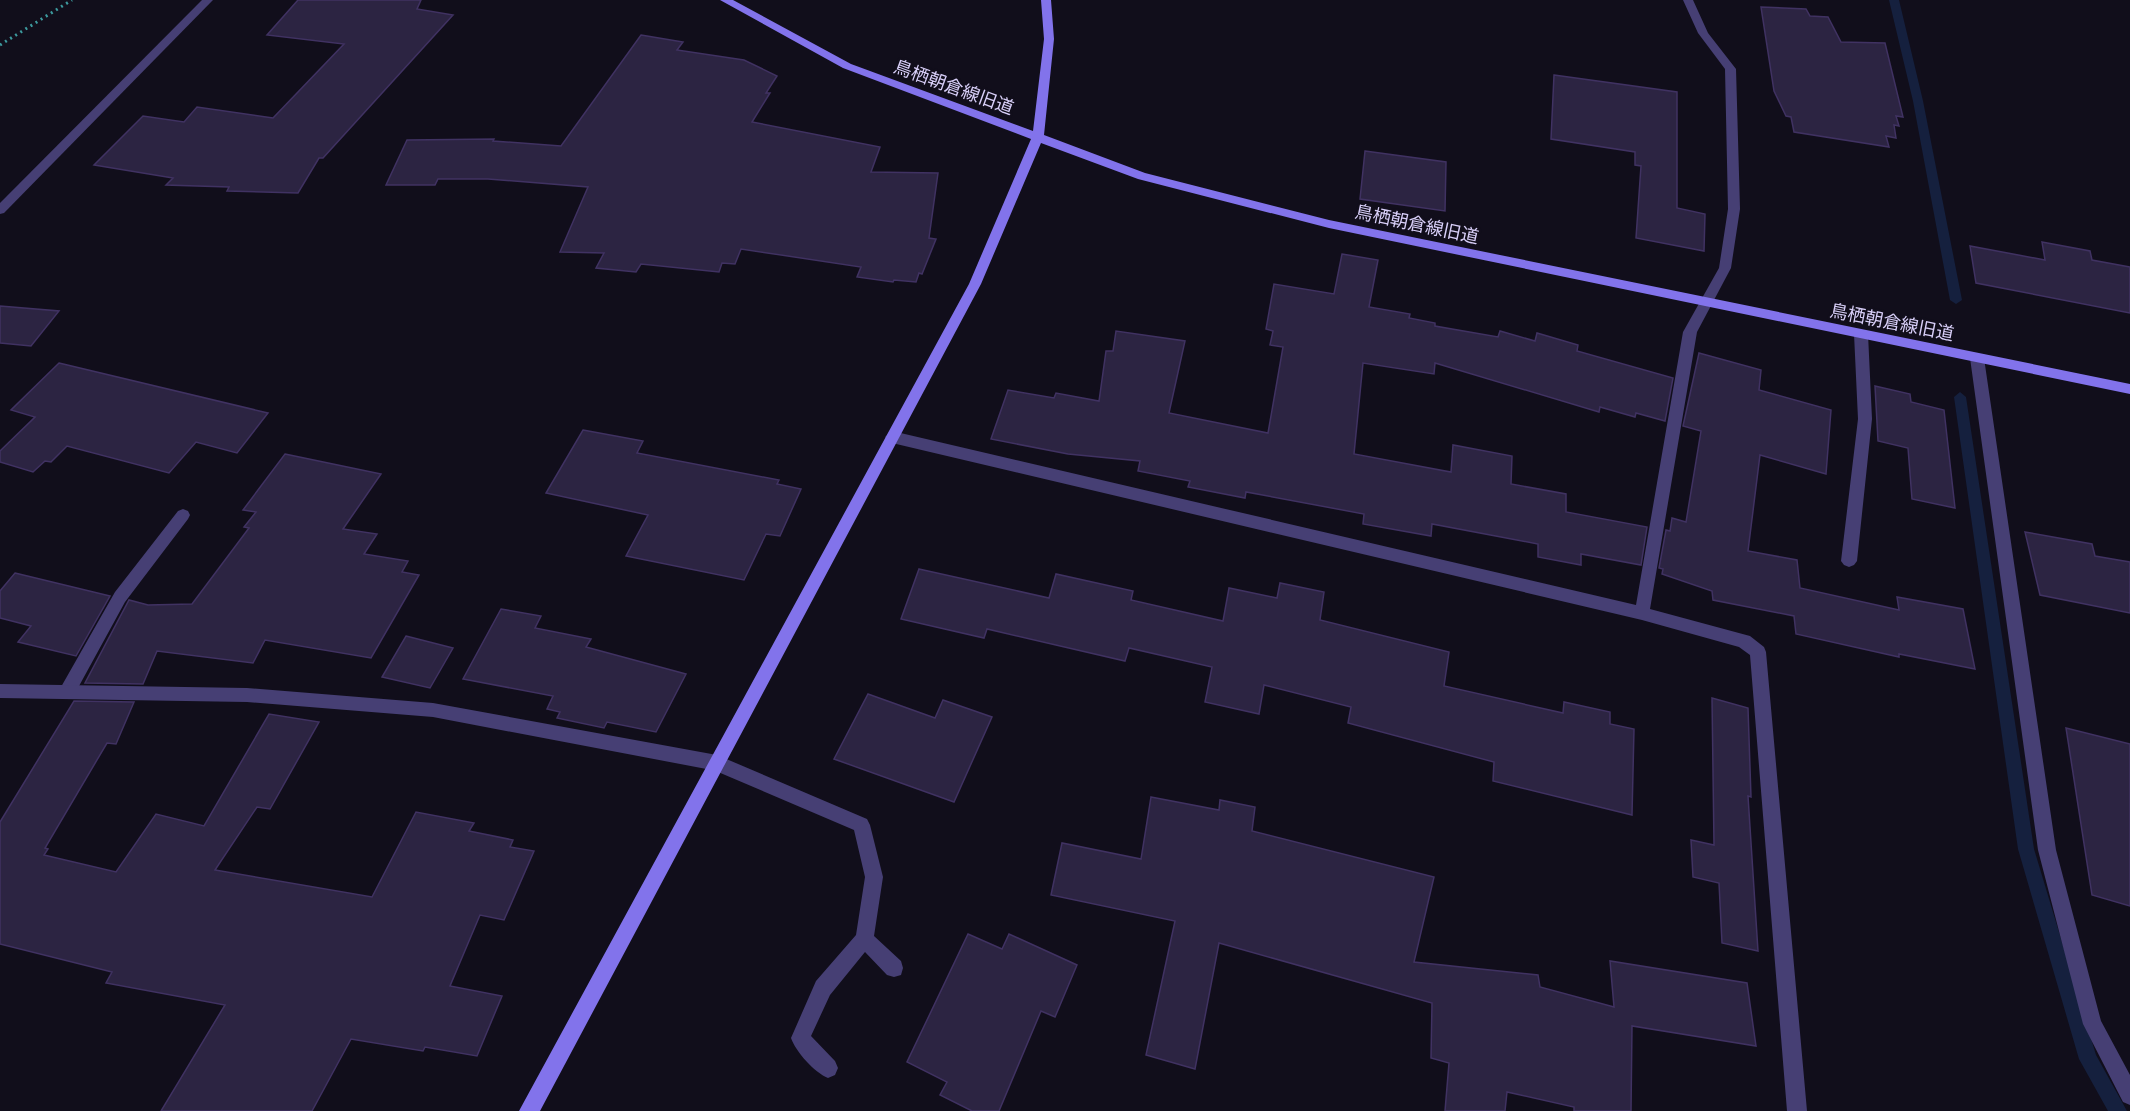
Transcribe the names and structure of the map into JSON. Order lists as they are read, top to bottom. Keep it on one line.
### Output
{"streets":{"street":["鳥栖朝倉線旧道"]}}
